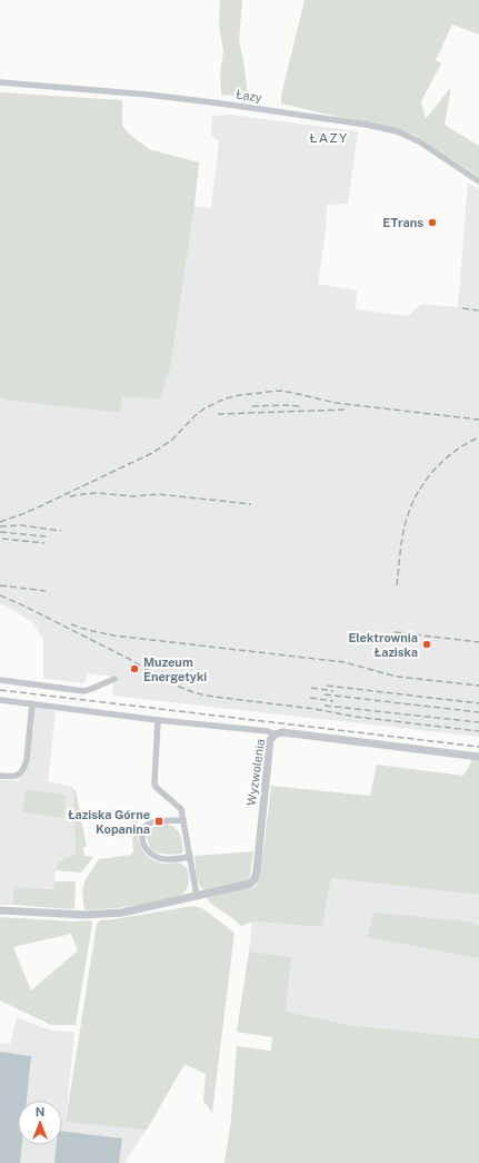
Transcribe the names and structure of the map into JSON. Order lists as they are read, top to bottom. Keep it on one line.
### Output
{"streets":{"street":["Łazy","Wyzwolenia"]},"districts":["ŁAZY"],"places":{"other":["ETrans","Elektrownia Łaziska","Muzeum Energetyki"],"transit":["Łaziska Górne Kopanina"]},"north":"top"}
